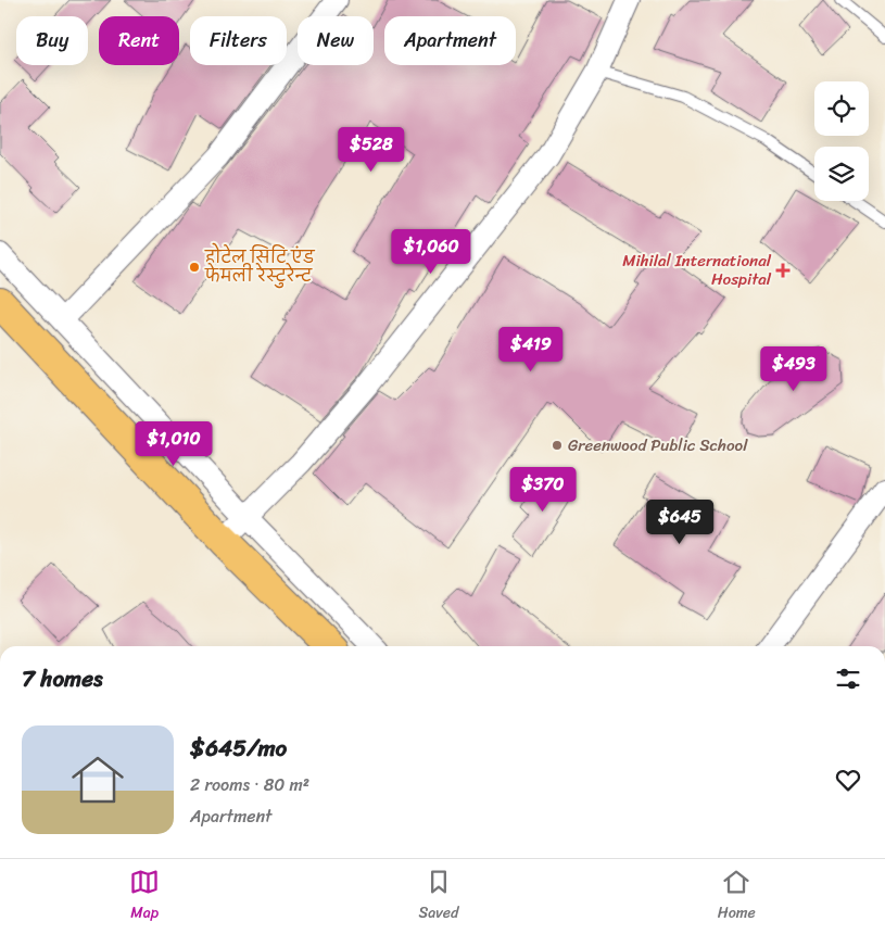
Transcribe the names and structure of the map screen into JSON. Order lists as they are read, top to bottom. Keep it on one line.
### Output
{"places":{"other":["होटेल सिटि एंड फेमली रेस्टुरेन्ट","Greenwood Public School"],"health":["Mihilal International Hospital"]},"page":{"chip":["Buy","Rent","Filters","New","Apartment"],"price":["$528","$1,060","$419","$493","$1,010","$370","$645"],"heading":"7 homes","list":[{"name":"$645/mo","note":"2 rooms · 80 m² · Apartment"}],"tabs":["Map","Saved","Home"]}}
